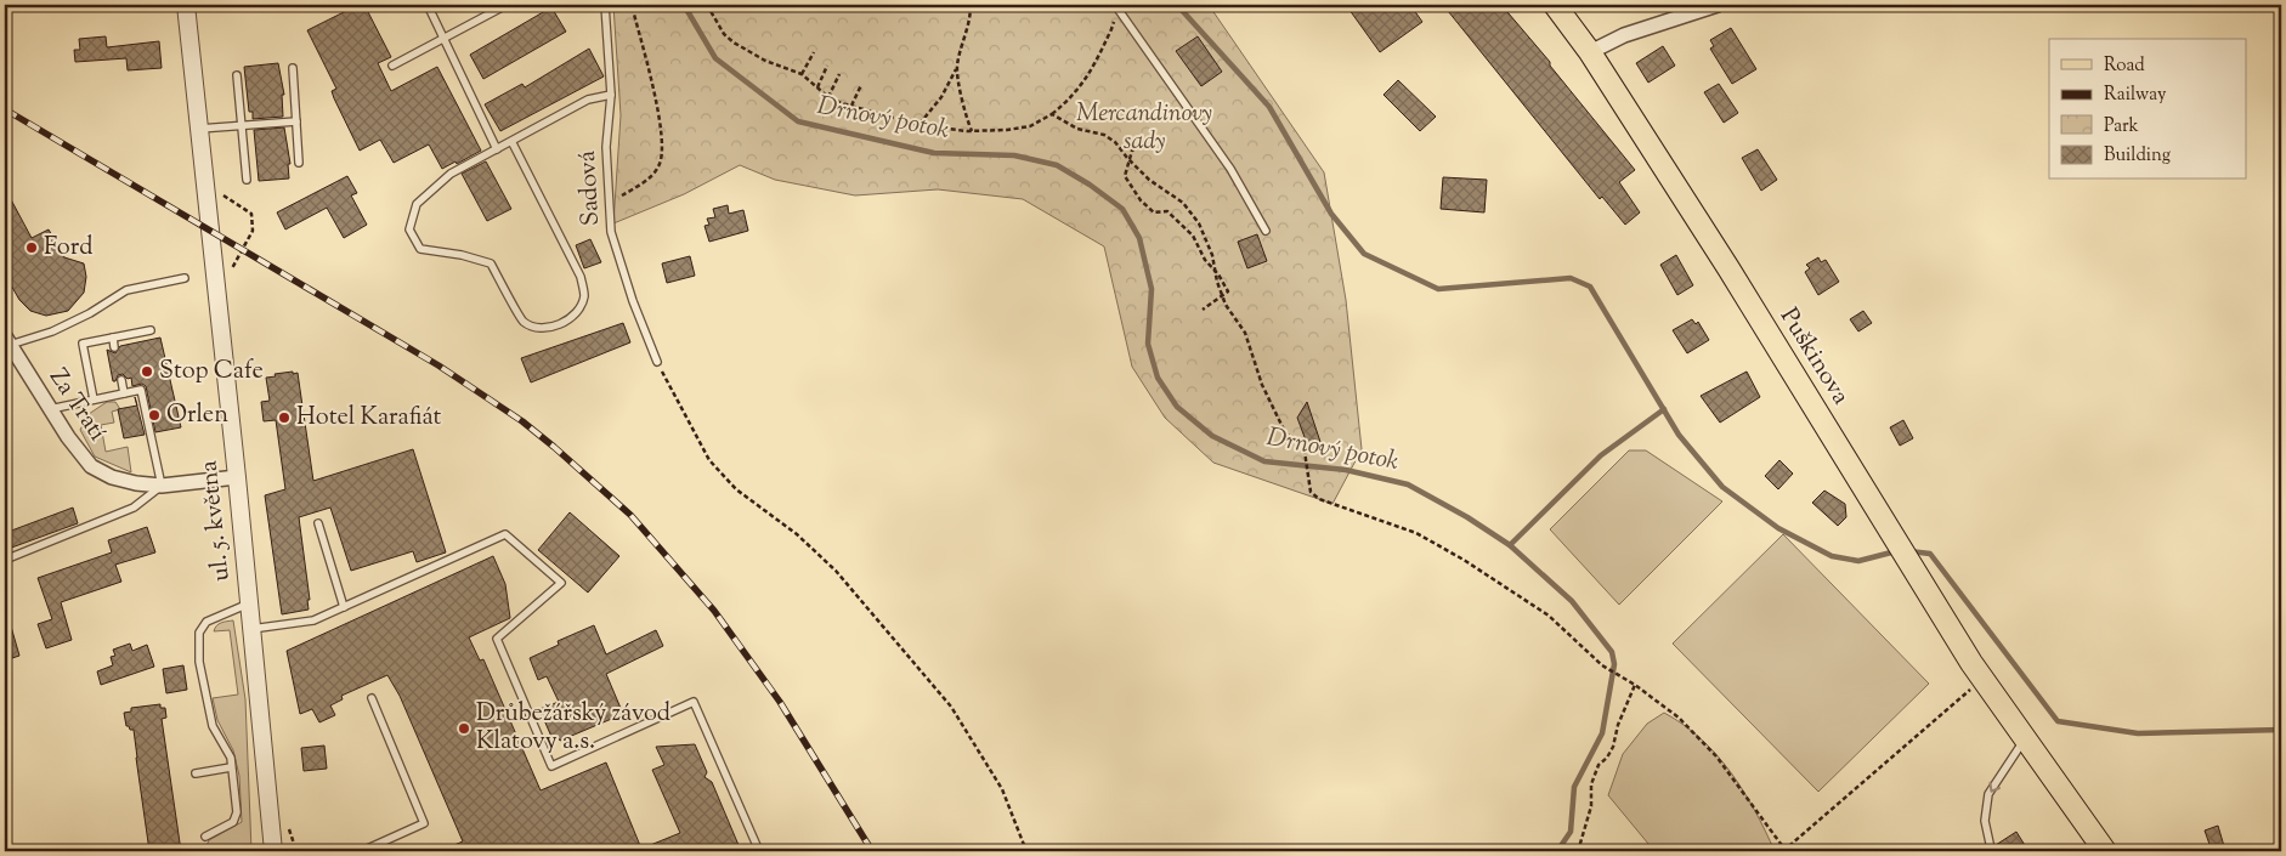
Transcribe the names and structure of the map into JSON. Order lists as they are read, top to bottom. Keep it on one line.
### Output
{"streets":{"main road":["Puškinova"],"street":["Za Tratí","ul. 5. května"],"lane":["Sadová"]},"crossings":[["Za Tratí","ul. 5. května"]],"water":["Drnový potok"],"parks":["Mercandinovy sady"],"places":["Ford","Stop Cafe","Orlen","Hotel Karafiát","Drůbežářský závod Klatovy a.s."],"legend":["Road","Railway","Park","Building"]}
